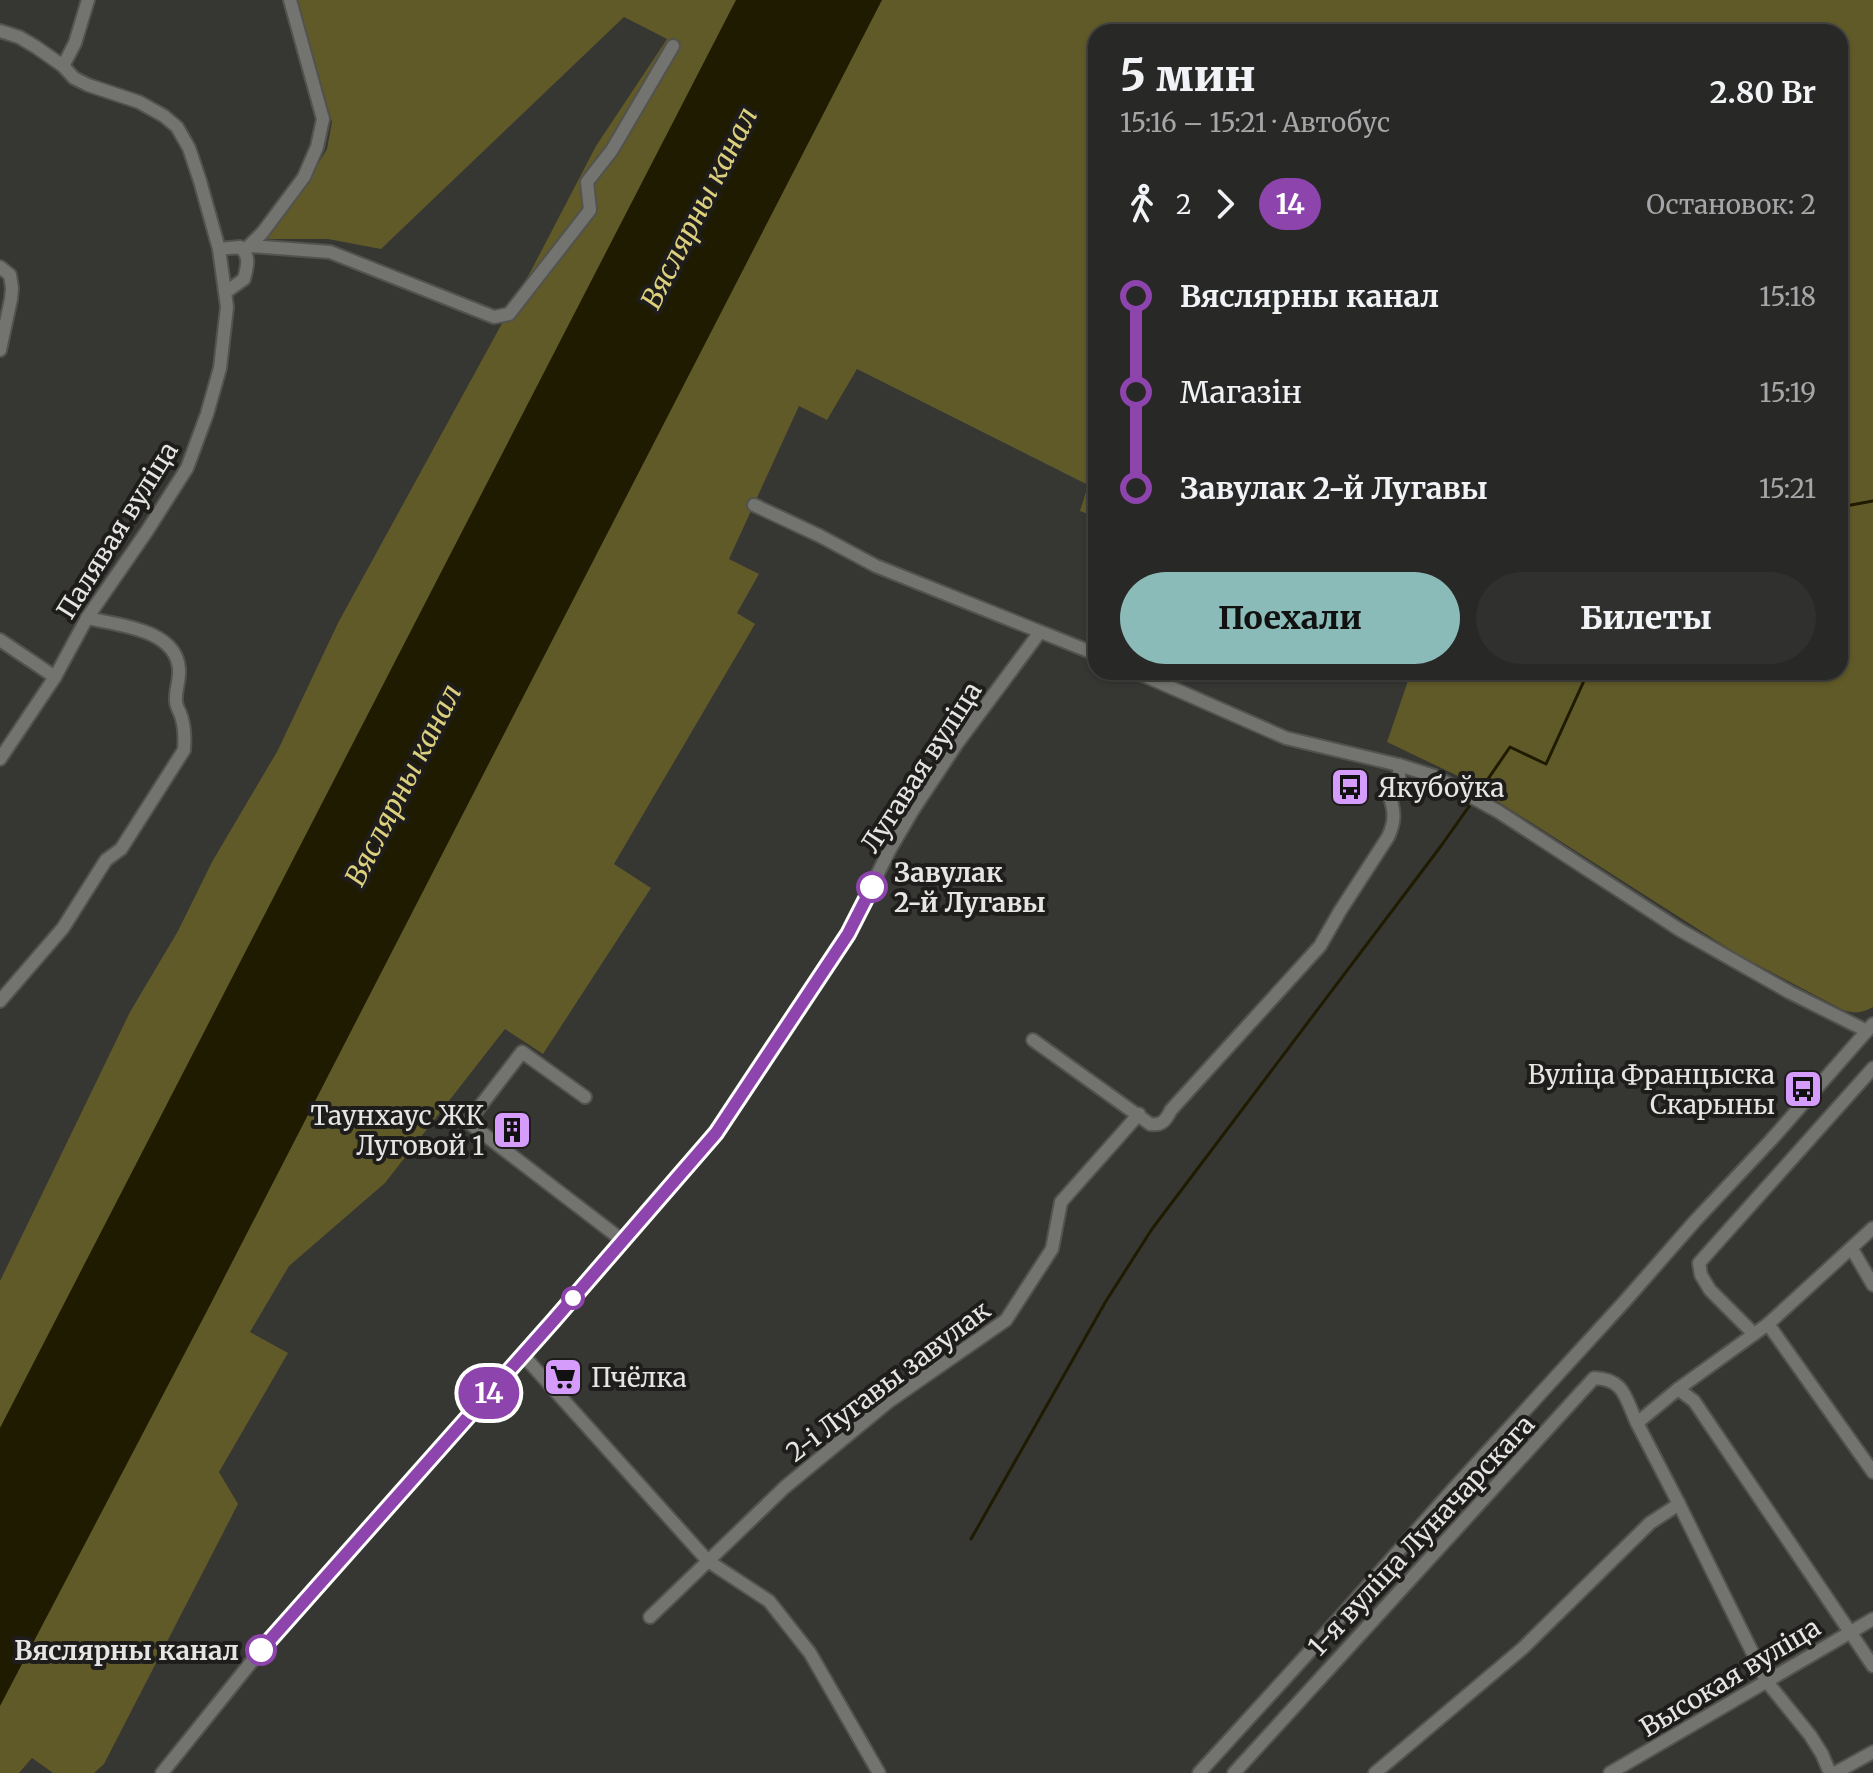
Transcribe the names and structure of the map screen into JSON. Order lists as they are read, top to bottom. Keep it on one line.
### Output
{"streets":{"street":["Палявая вуліца","Лугавая вуліца","2-і Лугавы завулак","1-я вуліца Луначарскага","Высокая вуліца"]},"water":["Вяслярны канал"],"places":{"bus stop":["Якубоўка","Вуліца Францыска Скарыны"],"other":["Завулак 2-й Лугавы","Вяслярны канал"],"building":["Таунхаус ЖК Луговой 1"],"supermarket":["Пчёлка"]},"lines":["bus line 14"],"page":{"on_map":"14","heading":["5 мин","15:16 – 15:21 · Автобус","2.80 Br"],"legs":["2","14","Остановок: 2"],"list":[{"name":"Вяслярны канал","value":"15:18"},{"name":"Магазін","value":"15:19"},{"name":"Завулак 2-й Лугавы","value":"15:21"}],"buttons":["Поехали","Билеты"]}}
